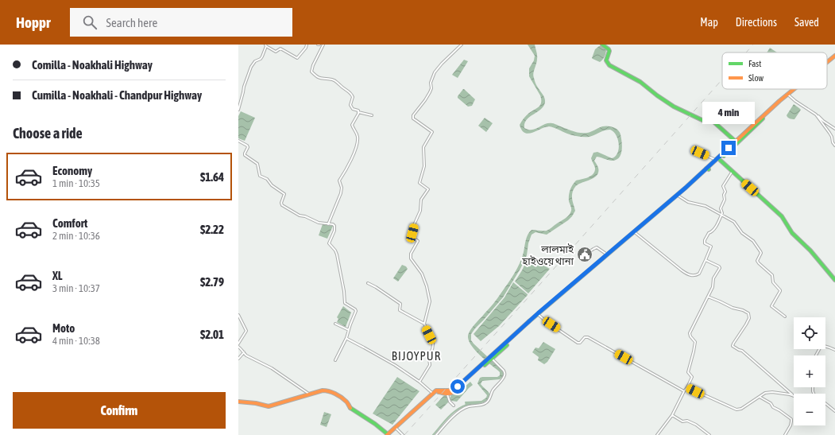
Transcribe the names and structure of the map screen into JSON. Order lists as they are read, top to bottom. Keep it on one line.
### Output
{"districts":["BIJOYPUR"],"places":{"public building":["লালমাই হাইওয়ে থানা"]},"legend":["Fast","Slow"],"page":{"header":"Hoppr","search":"Search here","nav":["Map","Directions","Saved"],"banner":["Comilla - Noakhali Highway","Cumilla - Noakhali - Chandpur Highway"],"bubble":"4 min","heading":"Choose a ride","list":[{"name":"Economy","note":"1 min · 10:35","value":"$1.64"},{"name":"Comfort","note":"2 min · 10:36","value":"$2.22"},{"name":"XL","note":"3 min · 10:37","value":"$2.79"},{"name":"Moto","note":"4 min · 10:38","value":"$2.01"}],"map_buttons":["+","−"],"buttons":"Confirm"}}
